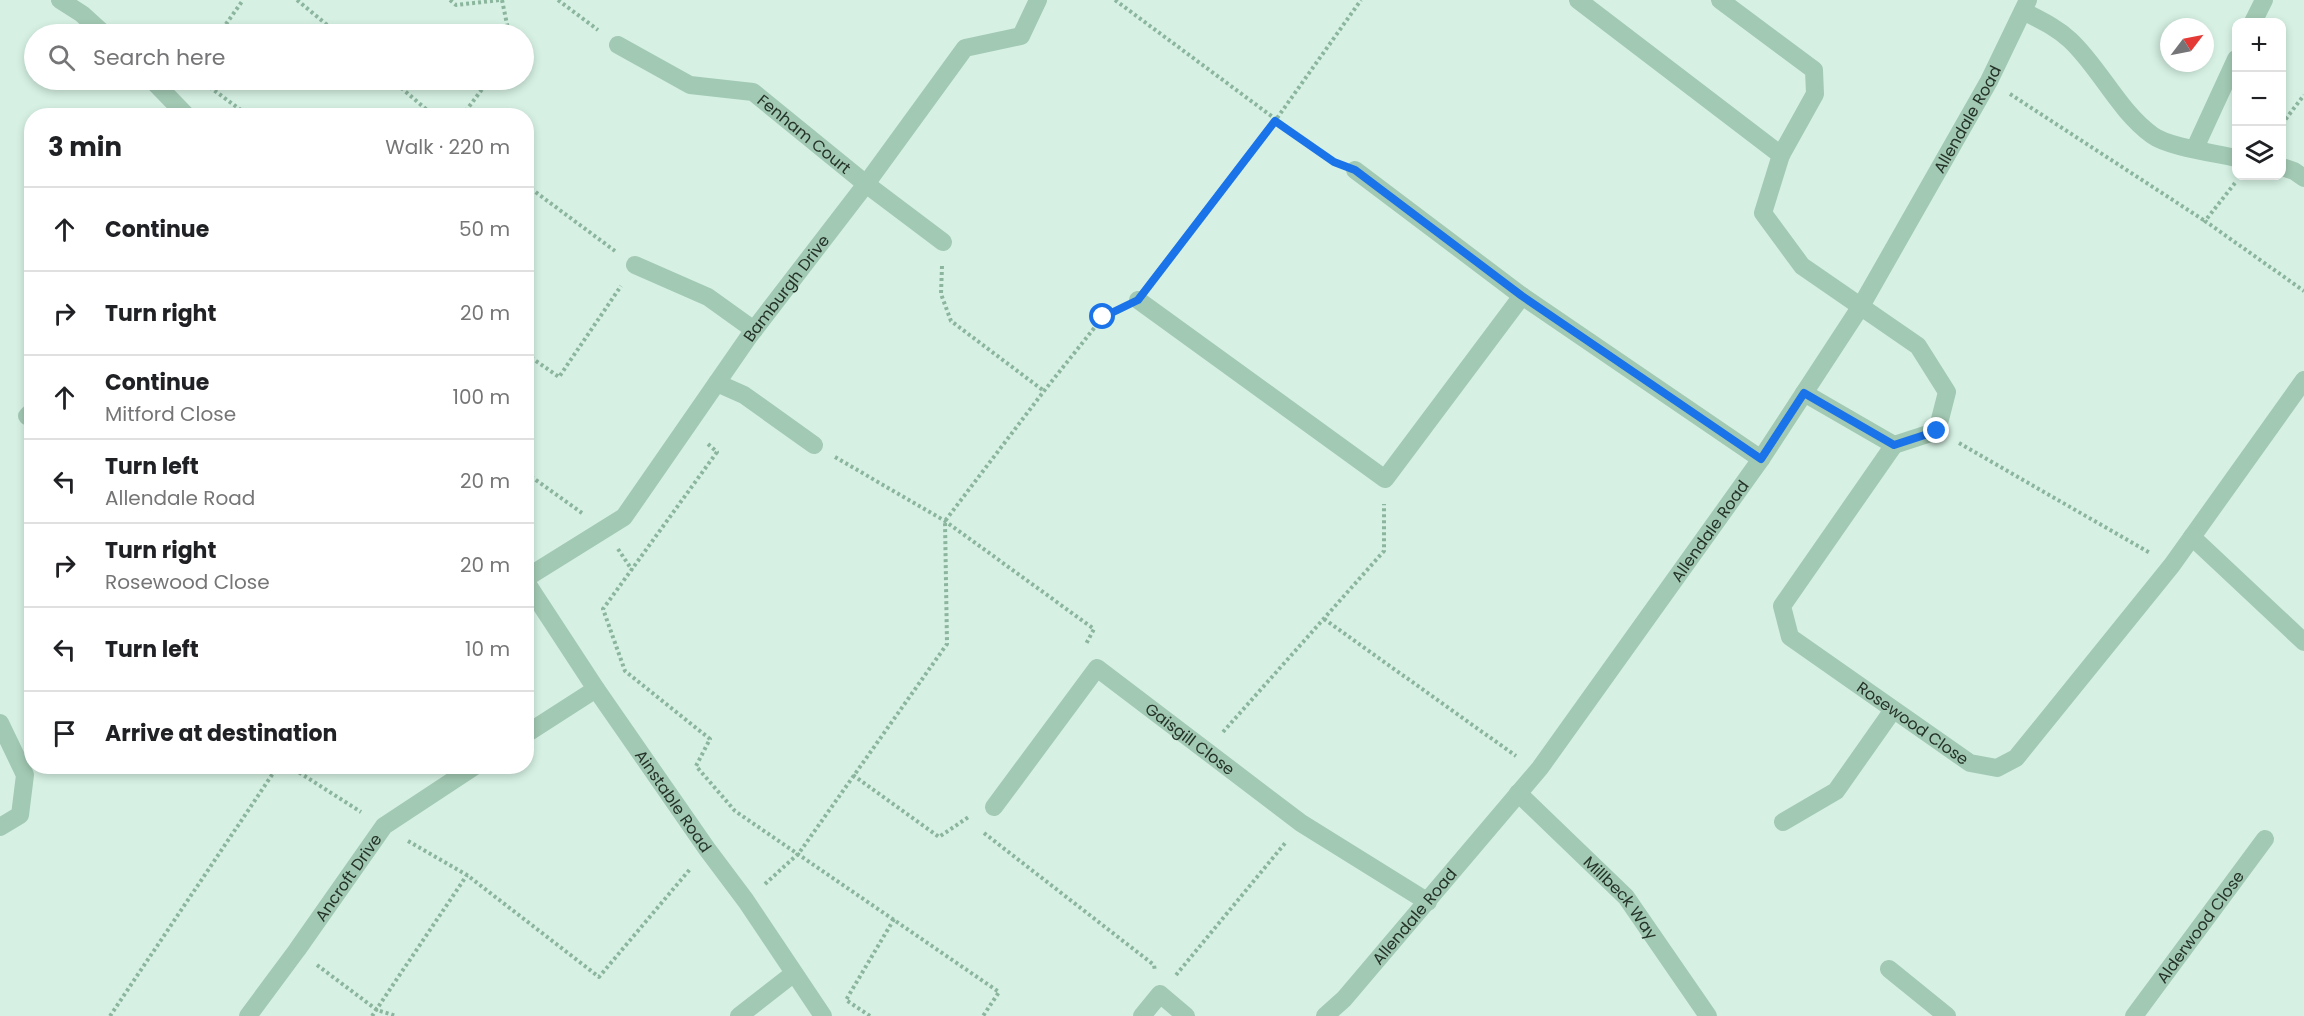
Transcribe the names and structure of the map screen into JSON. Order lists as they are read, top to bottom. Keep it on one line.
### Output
{"streets":{"street":["Allendale Road","Fenham Court","Bamburgh Drive","Rosewood Close","Gaisgill Close","Ainstable Road","Ancroft Drive","Millbeck Way","Alderwood Close"]},"crossings":[["Allendale Road","Gaisgill Close"],["Allendale Road","Millbeck Way"],["Fenham Court","Bamburgh Drive"]],"north":"top right","page":{"map_buttons":["+","−"],"search":"Search here","heading":["3 min","Walk · 220 m"],"list":[["Continue","50 m"],["Turn right","20 m"],["Continue","Mitford Close","100 m"],["Turn left","Allendale Road","20 m"],["Turn right","Rosewood Close","20 m"],["Turn left","10 m"],"Arrive at destination"]}}
